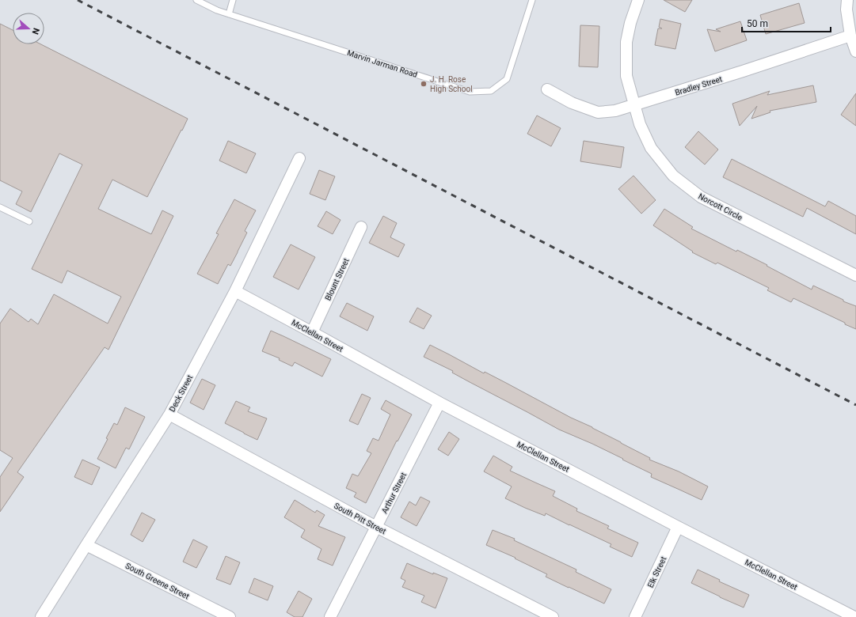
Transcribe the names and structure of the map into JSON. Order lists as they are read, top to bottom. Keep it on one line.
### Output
{"streets":{"street":["Bradley Street","Norcott Circle","Blount Street","McClellan Street","Deck Street","Arthur Street","South Pitt Street","Elk Street","South Greene Street"],"lane":["Marvin Jarman Road"]},"crossings":[["Bradley Street","Norcott Circle"],["Blount Street","McClellan Street"],["McClellan Street","Deck Street"],["McClellan Street","Arthur Street"],["McClellan Street","Elk Street"],["Deck Street","South Pitt Street"],["Deck Street","South Greene Street"],["Arthur Street","South Pitt Street"]],"places":["J. H. Rose High School"],"scale_bar":"50 m","north":"right"}
